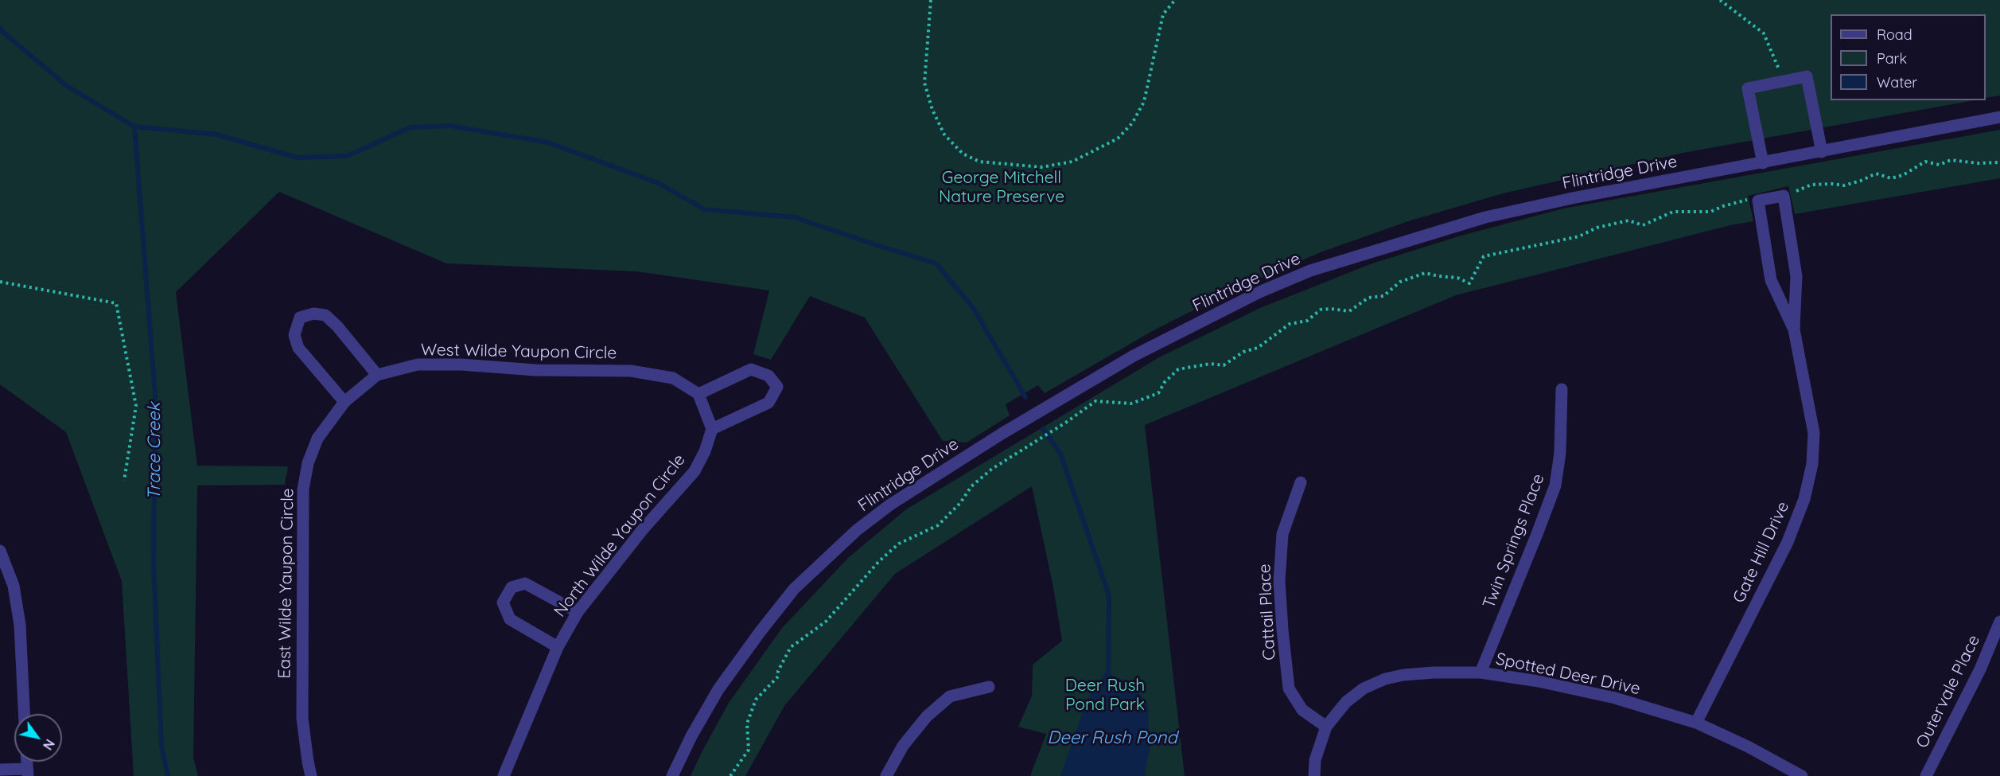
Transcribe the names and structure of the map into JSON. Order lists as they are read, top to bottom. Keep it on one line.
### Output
{"streets":{"street":["Flintridge Drive","West Wilde Yaupon Circle","North Wilde Yaupon Circle","Twin Springs Place","Gate Hill Drive","East Wilde Yaupon Circle","Cattail Place","Spotted Deer Drive","Outervale Place"]},"crossings":[["West Wilde Yaupon Circle","East Wilde Yaupon Circle"],["Twin Springs Place","Spotted Deer Drive"],["Gate Hill Drive","Spotted Deer Drive"],["Cattail Place","Spotted Deer Drive"]],"water":["Trace Creek","Deer Rush Pond"],"parks":["George Mitchell Nature Preserve","Deer Rush Pond Park"],"legend":["Road","Park","Water"],"north":"bottom right"}
